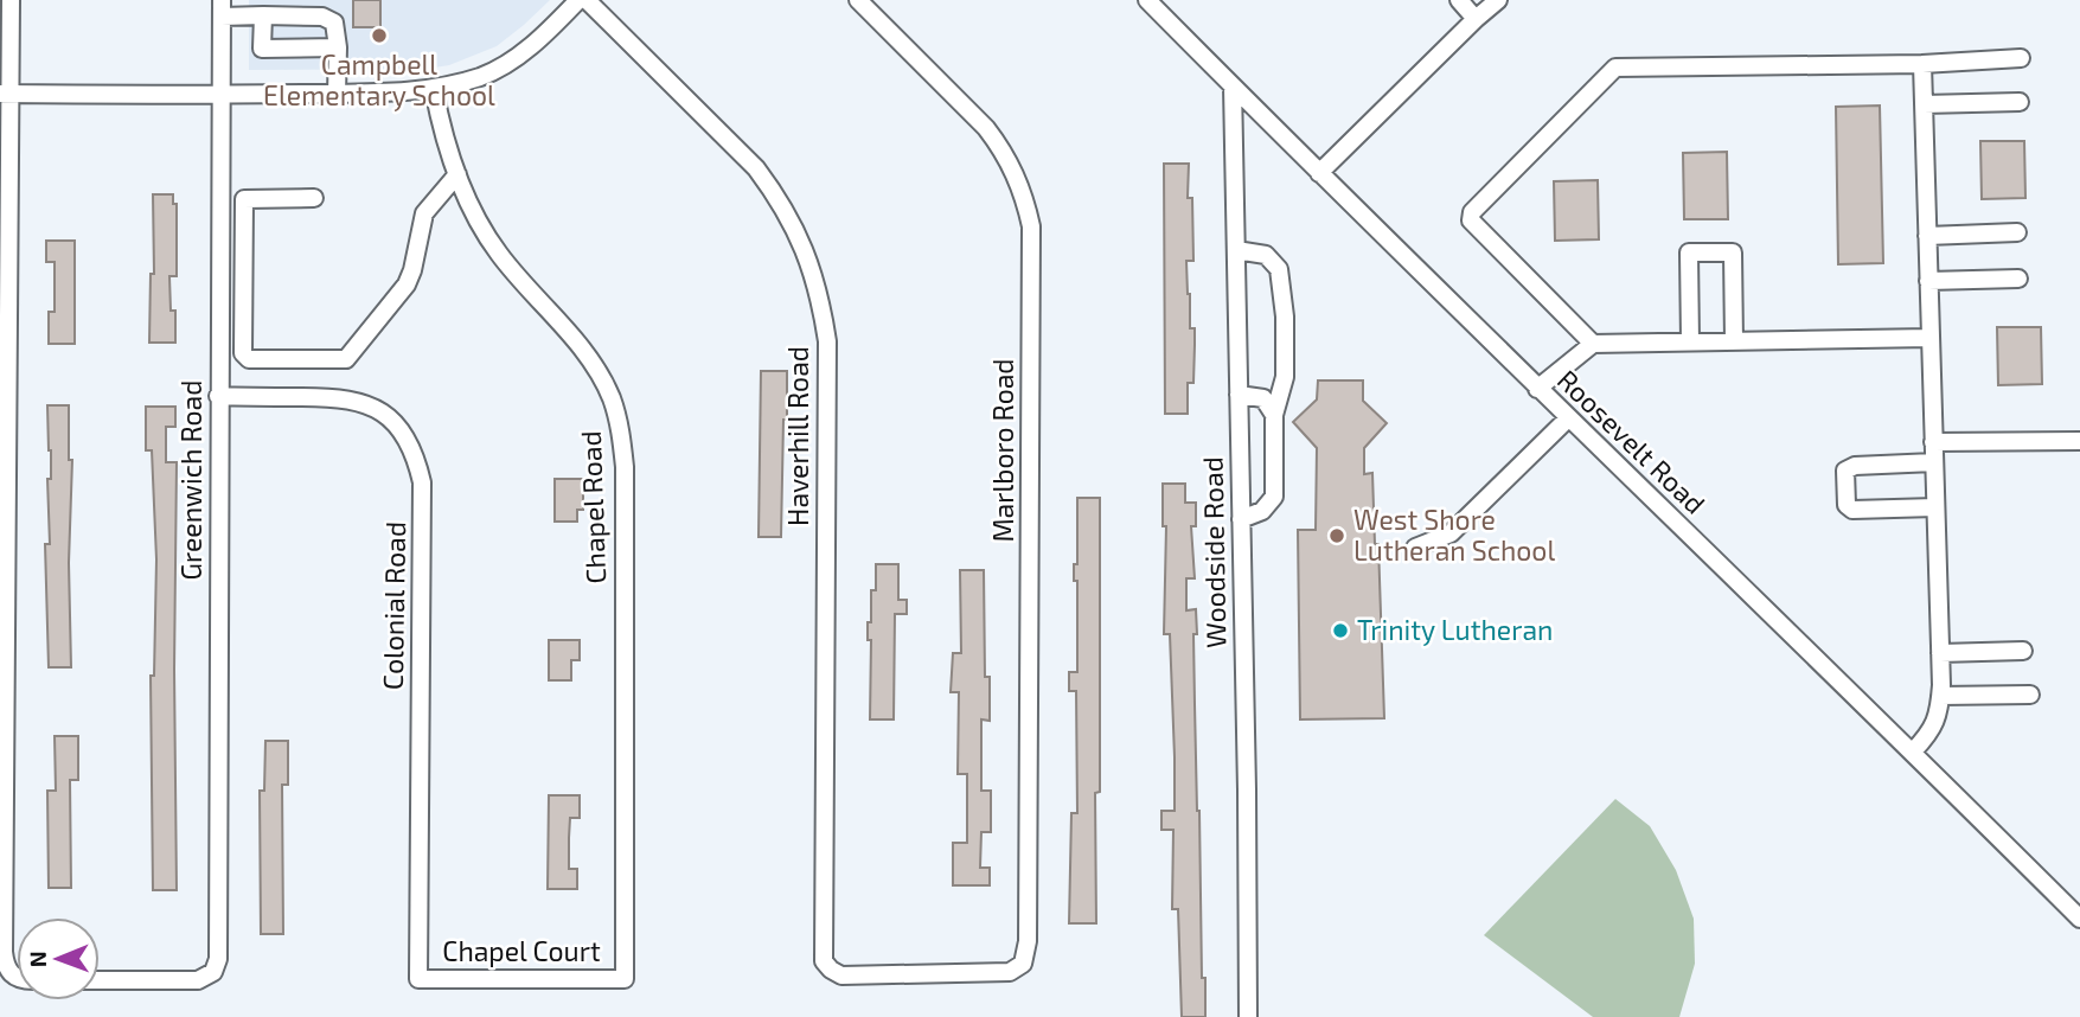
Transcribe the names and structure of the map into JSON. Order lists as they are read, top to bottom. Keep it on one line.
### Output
{"streets":{"street":["Haverhill Road","Roosevelt Road","Marlboro Road","Greenwich Road","Chapel Road","Woodside Road","Colonial Road","Chapel Court"]},"crossings":[["Haverhill Road","Marlboro Road"],["Roosevelt Road","Woodside Road"],["Greenwich Road","Colonial Road"],["Chapel Road","Chapel Court"],["Colonial Road","Chapel Court"]],"places":["Campbell Elementary School","West Shore Lutheran School","Trinity Lutheran"],"north":"left"}
